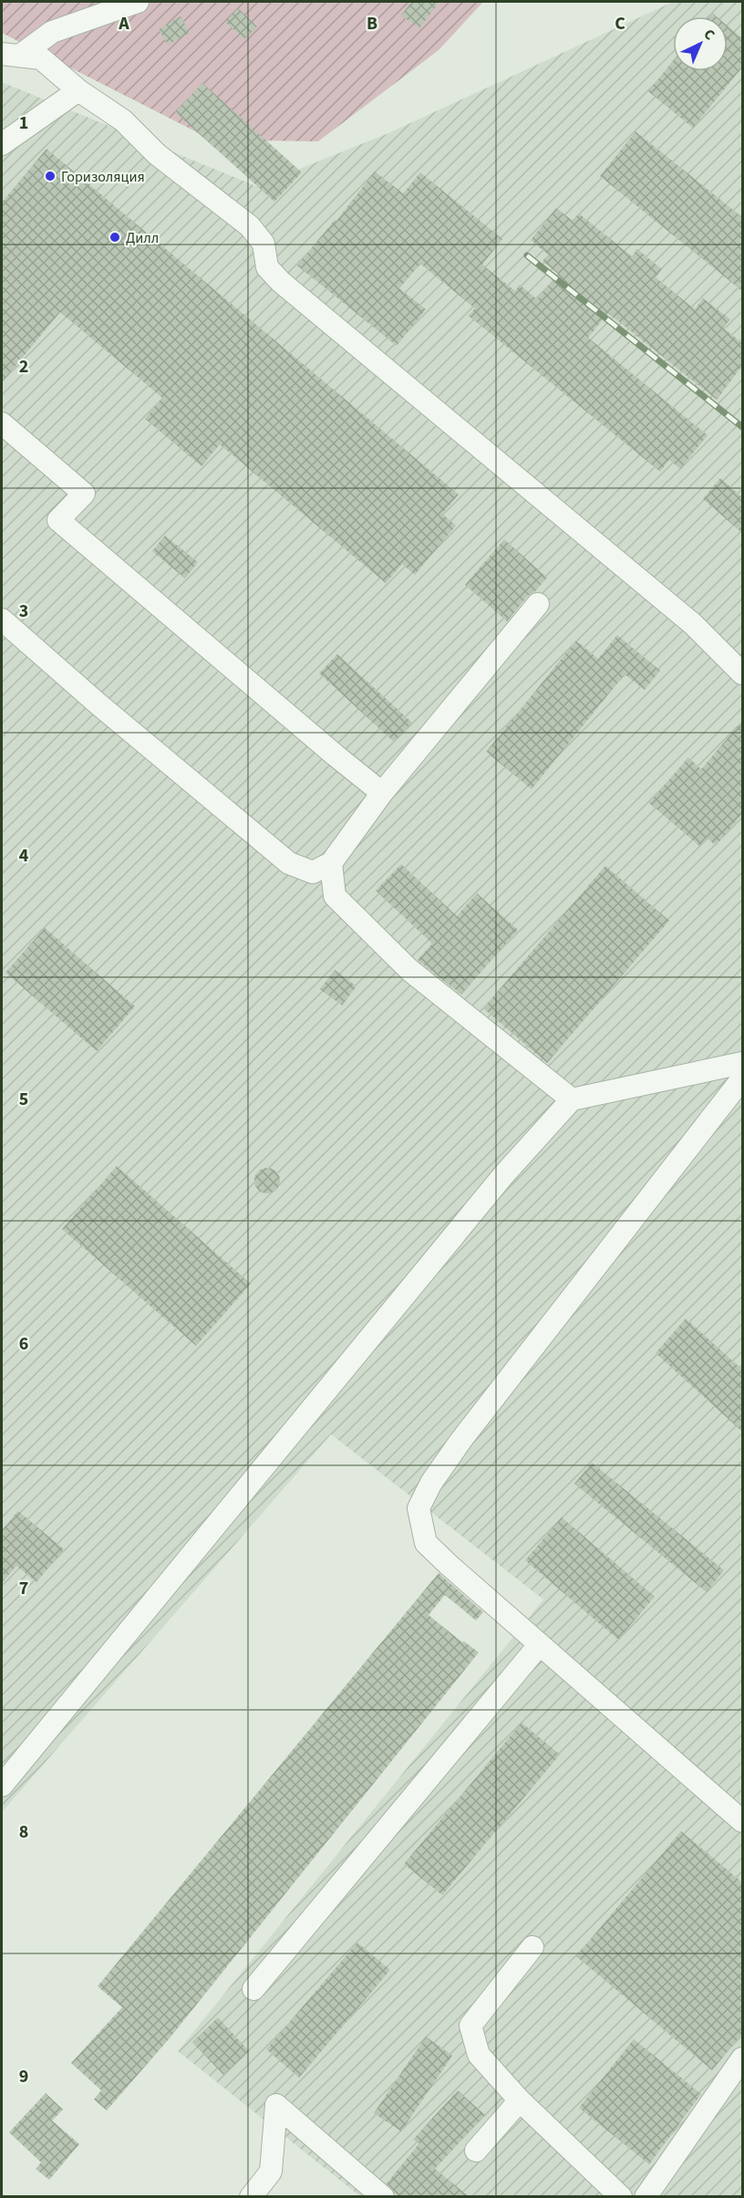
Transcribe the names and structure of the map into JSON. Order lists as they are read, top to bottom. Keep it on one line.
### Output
{"places":["Горизоляция","Дилл"],"north":"top right","grid":{"columns":["A","B","C"],"rows":["1","2","3","4","5","6","7","8","9"]}}
